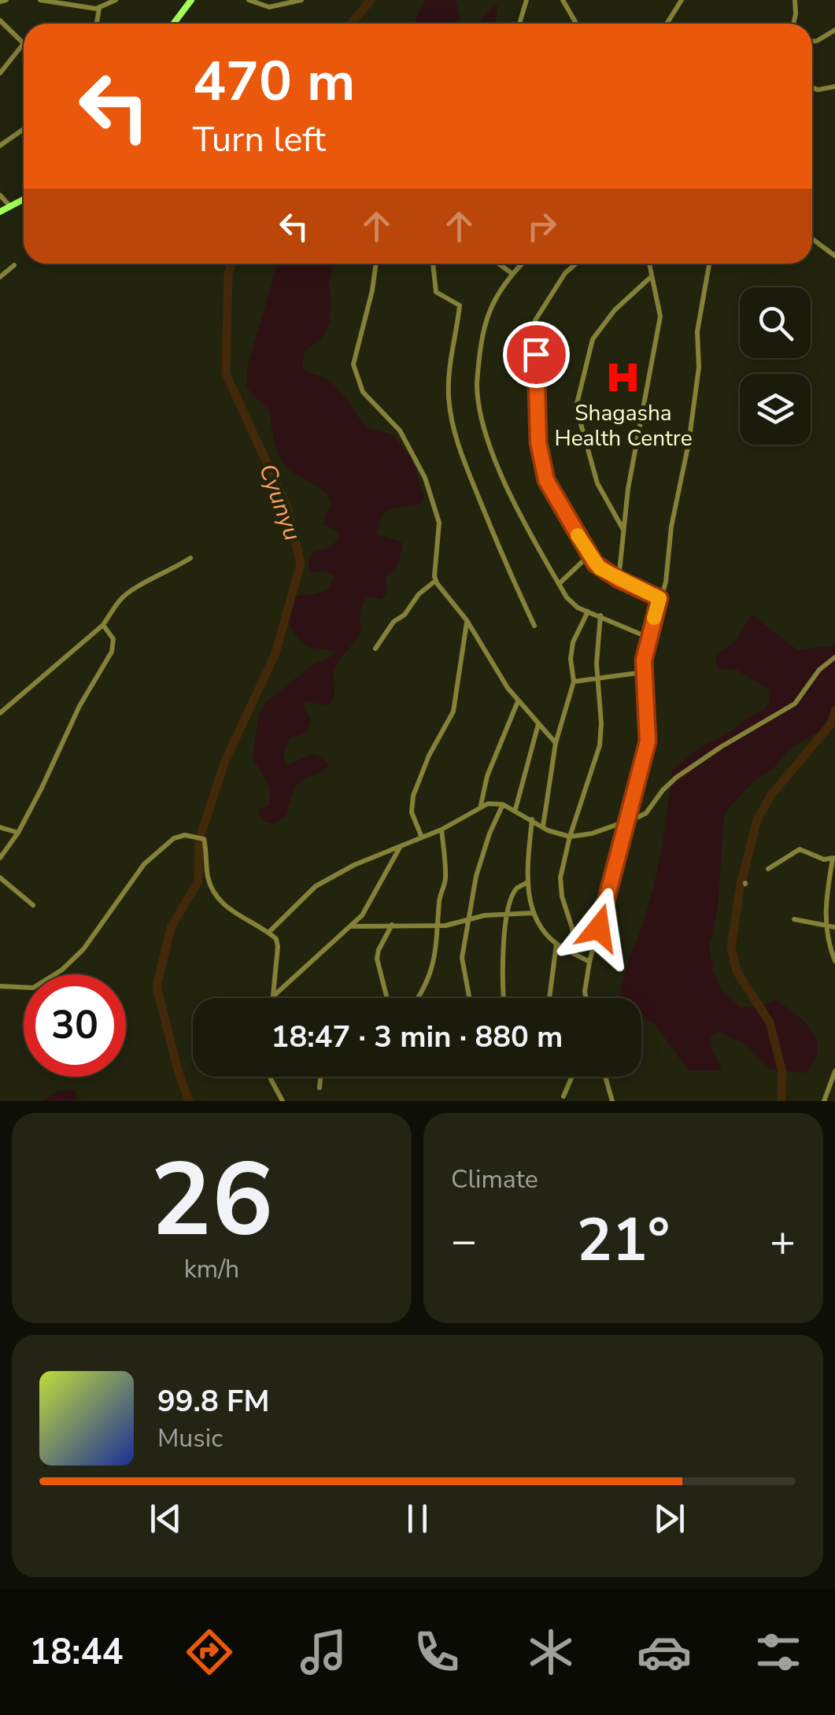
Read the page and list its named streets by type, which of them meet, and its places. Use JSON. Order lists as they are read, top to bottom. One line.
{"water":["Cyunyu"],"places":{"hospital":["Shagasha Health Centre"]},"page":{"turn":["470 m","Turn left"],"limit":"30","trip":"18:47 · 3 min · 880 m","tile":[["26","km/h"],"Climate"],"heat":["−","21°","+"],"song":["99.8 FM","Music"],"tabs":"18:44"}}
